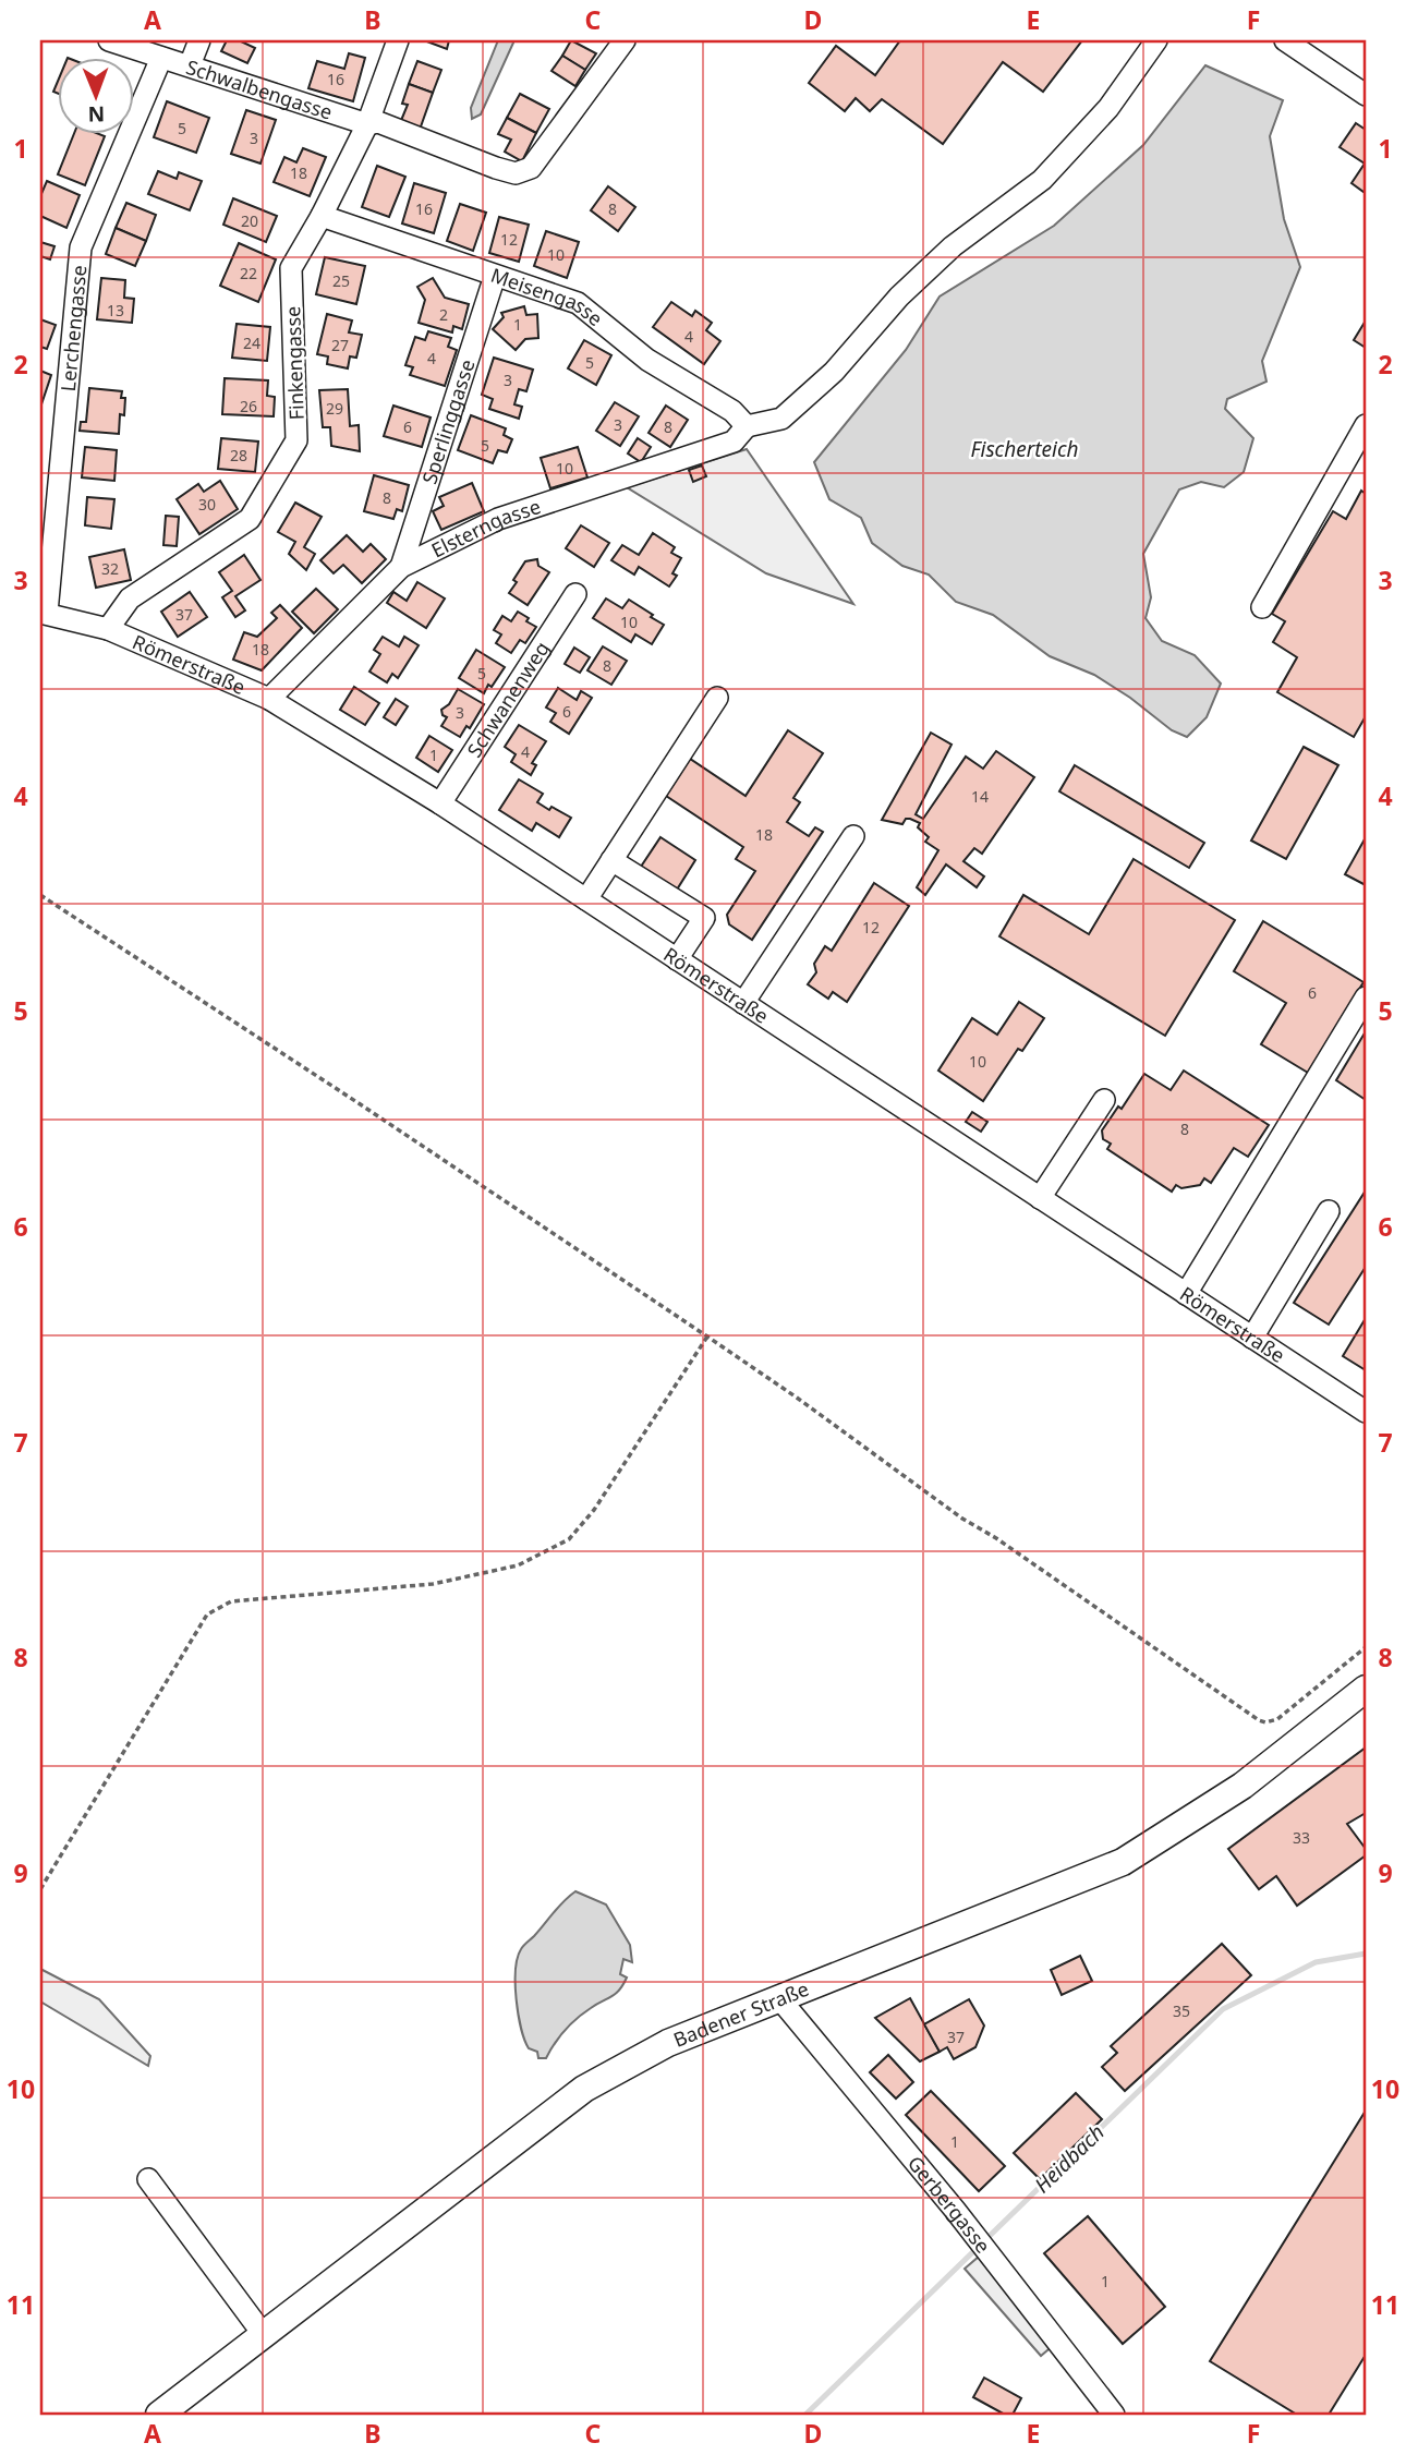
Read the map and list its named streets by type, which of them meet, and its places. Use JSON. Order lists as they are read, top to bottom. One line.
{"streets":{"main road":["Badener Straße"],"street":["Schwalbengasse","Meisengasse","Lerchengasse","Finkengasse","Sperlinggasse","Elsterngasse","Römerstraße","Schwanenweg","Gerbergasse"]},"crossings":[["Schwalbengasse","Lerchengasse"],["Schwalbengasse","Finkengasse"],["Meisengasse","Finkengasse"],["Meisengasse","Sperlinggasse"],["Meisengasse","Elsterngasse"],["Lerchengasse","Römerstraße"],["Finkengasse","Römerstraße"],["Sperlinggasse","Elsterngasse"],["Elsterngasse","Römerstraße"],["Römerstraße","Schwanenweg"],["Badener Straße","Gerbergasse"]],"water":["Fischerteich","Heidbach"],"house_numbers":["16","5","3","18","16","8","20","12","10","22","25","13","2","1","4","24","27","4","5","3","26","29","3","6","8","5","28","10","8","30","32","37","10","18","8","5","6","3","4","1","14","18","12","6","10","8","33","35","37","1","1"],"north":"bottom","grid":{"columns":["A","B","C","D","E","F"],"rows":["1","2","3","4","5","6","7","8","9","10","11"]}}
